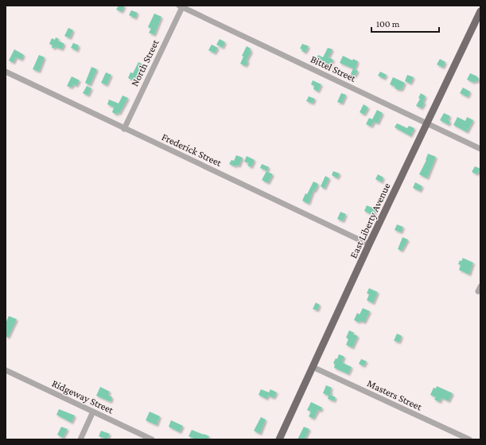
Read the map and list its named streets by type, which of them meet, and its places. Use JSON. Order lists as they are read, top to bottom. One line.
{"streets":{"main road":["East Liberty Avenue"],"street":["North Street","Bittel Street","Frederick Street","Masters Street","Ridgeway Street"]},"crossings":[["North Street","Bittel Street"],["North Street","Frederick Street"],["Bittel Street","East Liberty Avenue"],["Frederick Street","East Liberty Avenue"],["East Liberty Avenue","Masters Street"]],"scale_bar":"100 m"}
